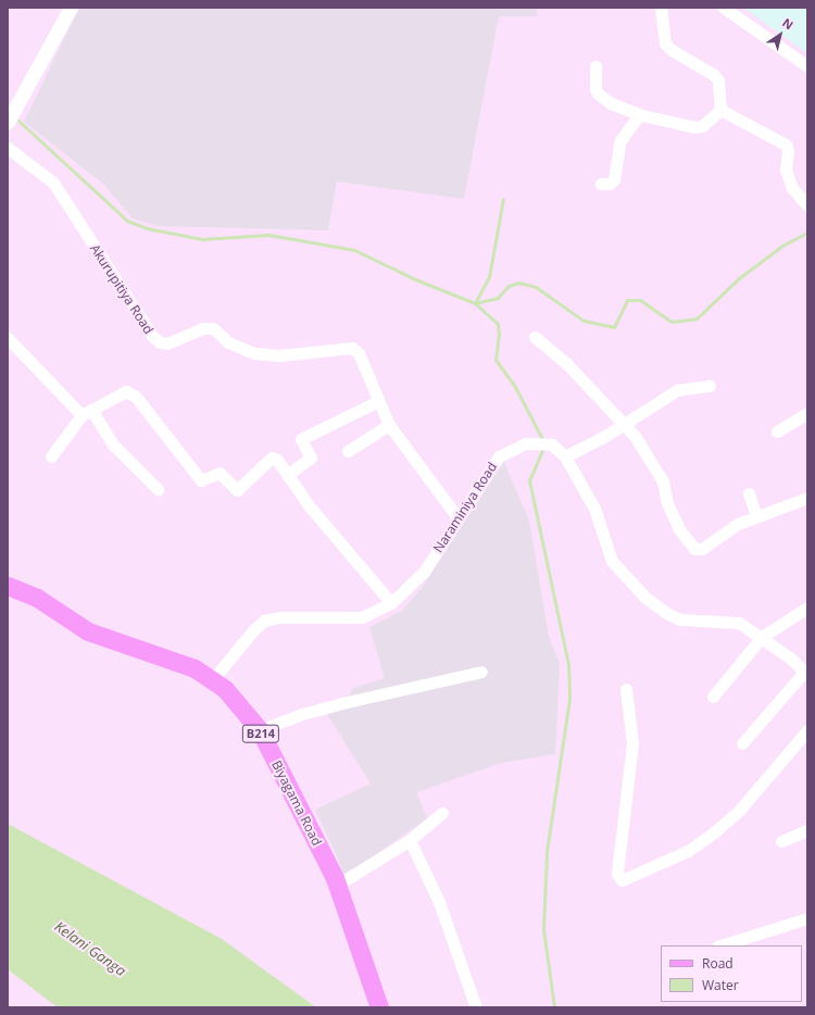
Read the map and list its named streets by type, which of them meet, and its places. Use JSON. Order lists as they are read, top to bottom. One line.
{"streets":{"main road":["B214","Biyagama Road"],"street":["Akurupitiya Road","Naraminiya Road"]},"crossings":[["Akurupitiya Road","Naraminiya Road"],["Naraminiya Road","Biyagama Road"]],"water":["Kelani Ganga"],"legend":["Road","Water"],"north":"top right"}
